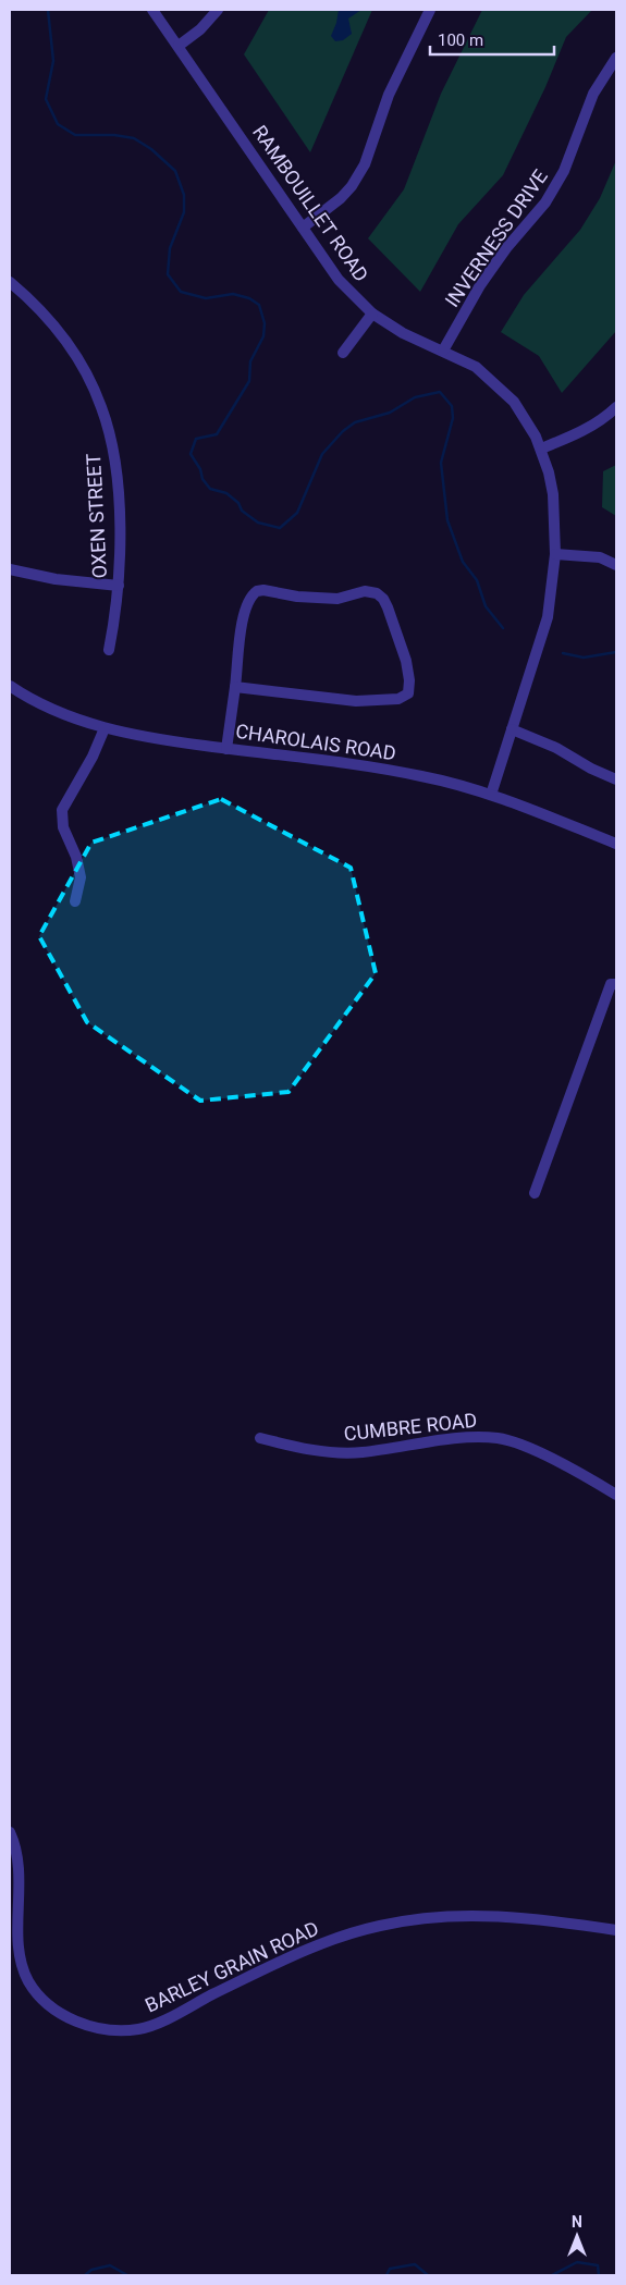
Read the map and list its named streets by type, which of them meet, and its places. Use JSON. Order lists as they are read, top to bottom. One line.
{"streets":{"street":["RAMBOUILLET ROAD","INVERNESS DRIVE","OXEN STREET","CHAROLAIS ROAD","CUMBRE ROAD","BARLEY GRAIN ROAD"]},"crossings":[["RAMBOUILLET ROAD","INVERNESS DRIVE"],["RAMBOUILLET ROAD","CHAROLAIS ROAD"]],"scale_bar":"100 m","north":"top"}
